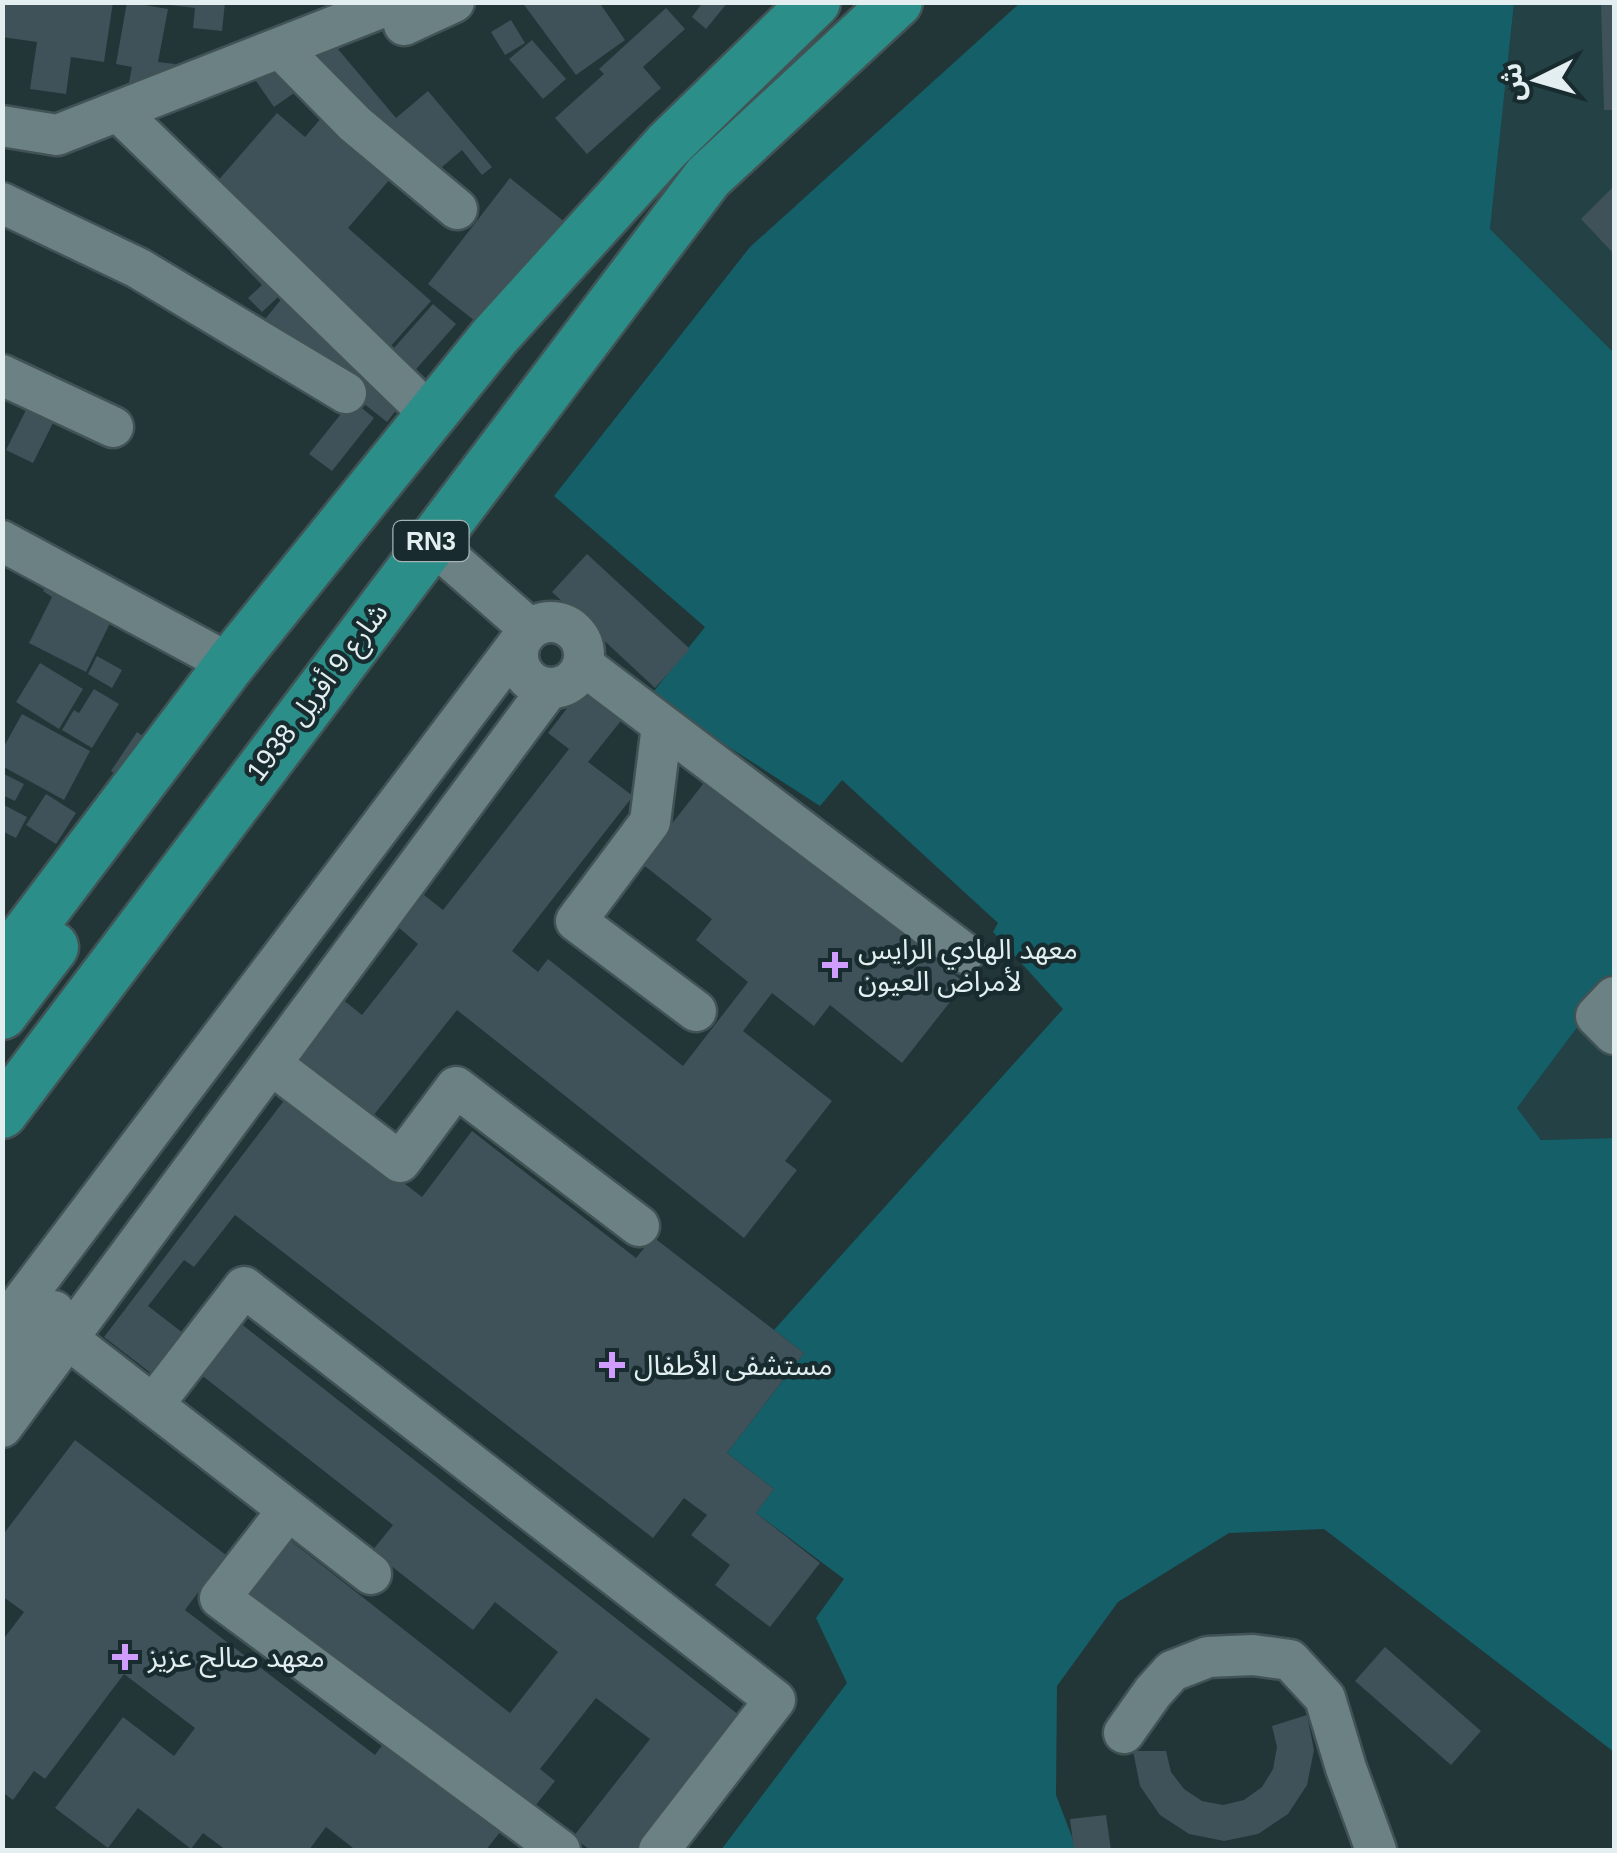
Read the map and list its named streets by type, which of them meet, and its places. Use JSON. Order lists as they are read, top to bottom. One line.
{"streets":{"main road":["RN3","شارع 9 أفريل 1938"]},"places":{"health":["معهد الهادي الرايس لأمراض العيون","مستشفى الأطفال","معهد صالح عزيز"]},"north":"left"}
